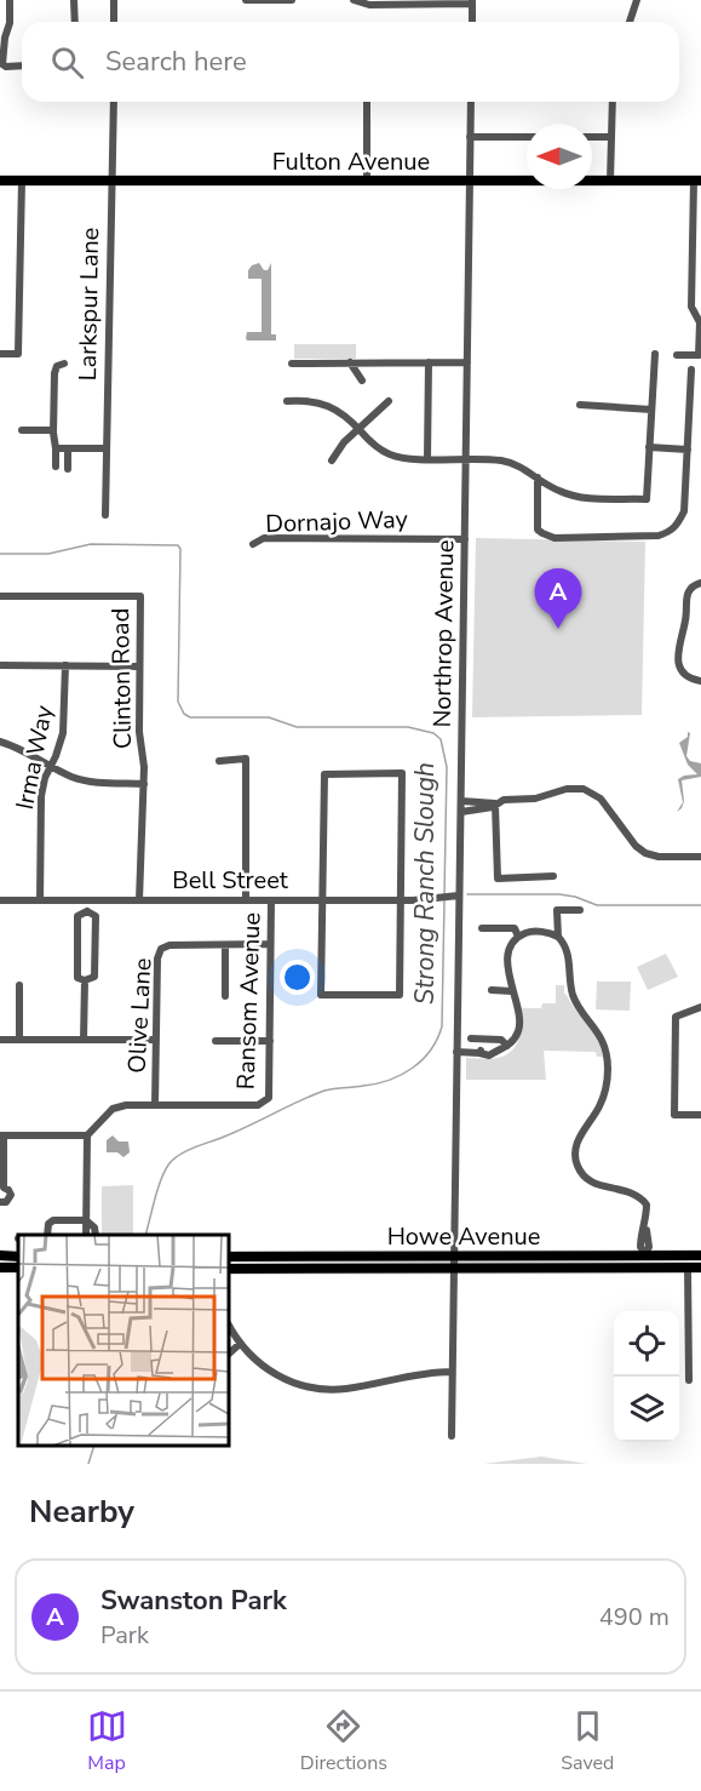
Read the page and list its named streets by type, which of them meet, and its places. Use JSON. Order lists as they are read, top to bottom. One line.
{"streets":{"main road":["Fulton Avenue","Howe Avenue"],"street":["Larkspur Lane","Dornajo Way","Northrop Avenue","Clinton Road","Irma Way","Bell Street","Ransom Avenue","Olive Lane"]},"crossings":[["Fulton Avenue","Larkspur Lane"],["Fulton Avenue","Northrop Avenue"],["Dornajo Way","Northrop Avenue"],["Northrop Avenue","Bell Street"],["Northrop Avenue","Howe Avenue"],["Clinton Road","Bell Street"],["Irma Way","Bell Street"],["Bell Street","Ransom Avenue"],["Ransom Avenue","Olive Lane"]],"water":["Strong Ranch Slough"],"north":"left","page":{"search":"Search here","pins":"A","heading":"Nearby","list":[{"mark":"A","name":"Swanston Park","note":"Park","value":"490 m"}],"nav":["Map","Directions","Saved"]}}
